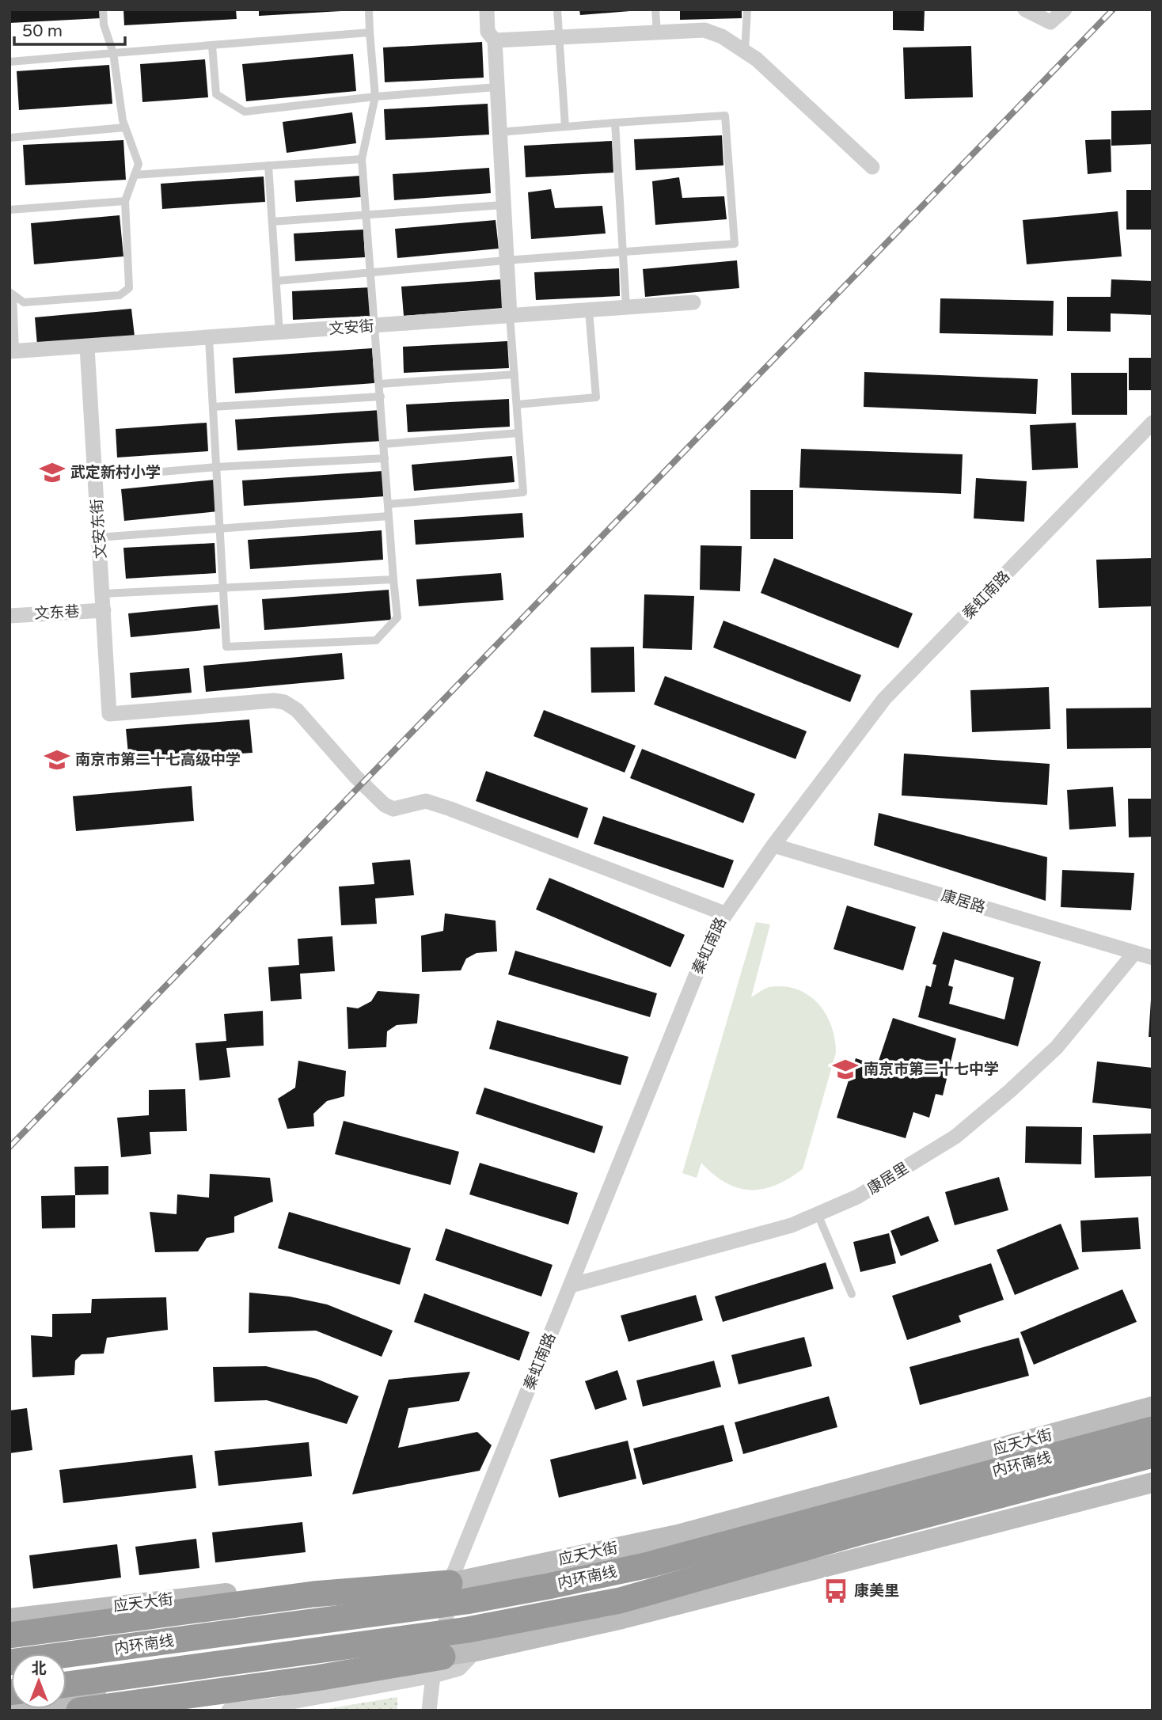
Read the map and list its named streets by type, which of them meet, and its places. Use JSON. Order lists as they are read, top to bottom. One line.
{"streets":{"highway":["内环南线"],"main road":["应天大街"],"street":["文安街","文安东街","秦虹南路","文东巷","康居路","康居里"]},"crossings":[["文安街","文安东街"],["文安东街","秦虹南路"],["文安东街","文东巷"],["秦虹南路","康居路"],["秦虹南路","康居里"],["秦虹南路","应天大街"],["康居路","康居里"]],"places":{"school or university":["武定新村小学","南京市第二十七高级中学","南京市第二十七中学"],"bus stop":["康美里"]},"scale_bar":"50 m","north":"top"}
